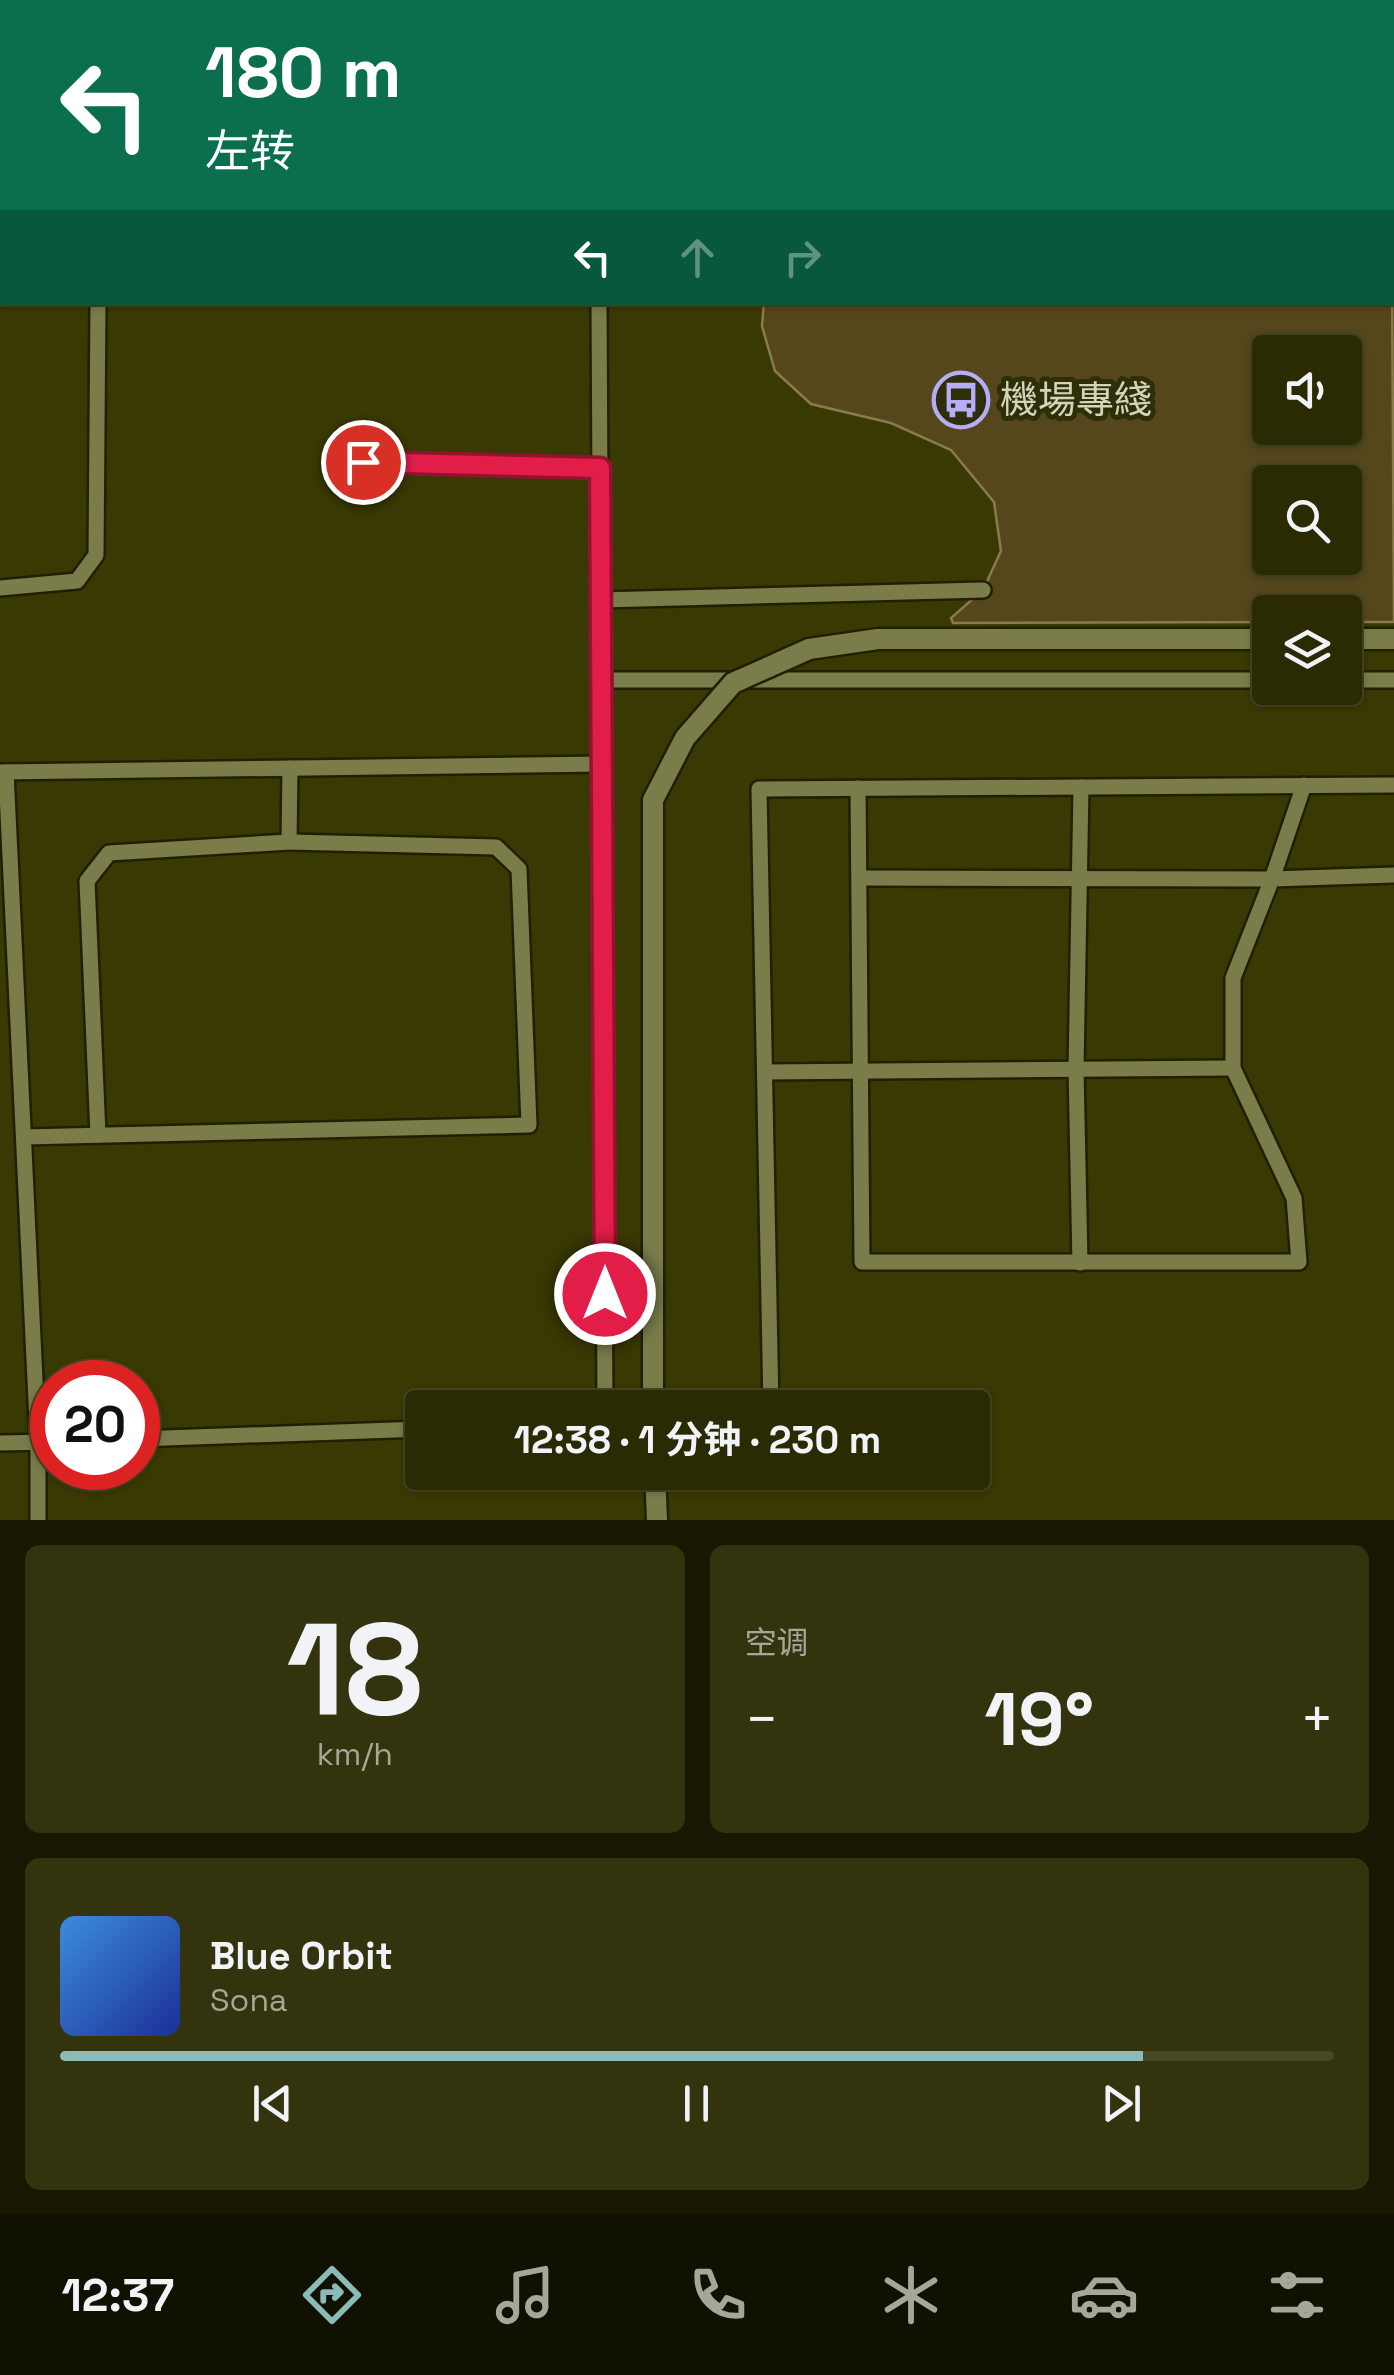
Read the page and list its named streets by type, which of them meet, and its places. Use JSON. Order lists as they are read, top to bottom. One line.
{"places":{"bus stop":["機場專綫"]},"page":{"turn":["180 m","左转"],"limit":"20","trip":"12:38 · 1 分钟 · 230 m","tile":[["18","km/h"],"空调"],"heat":["−","19°","+"],"song":["Blue Orbit","Sona"],"tabs":"12:37"}}
